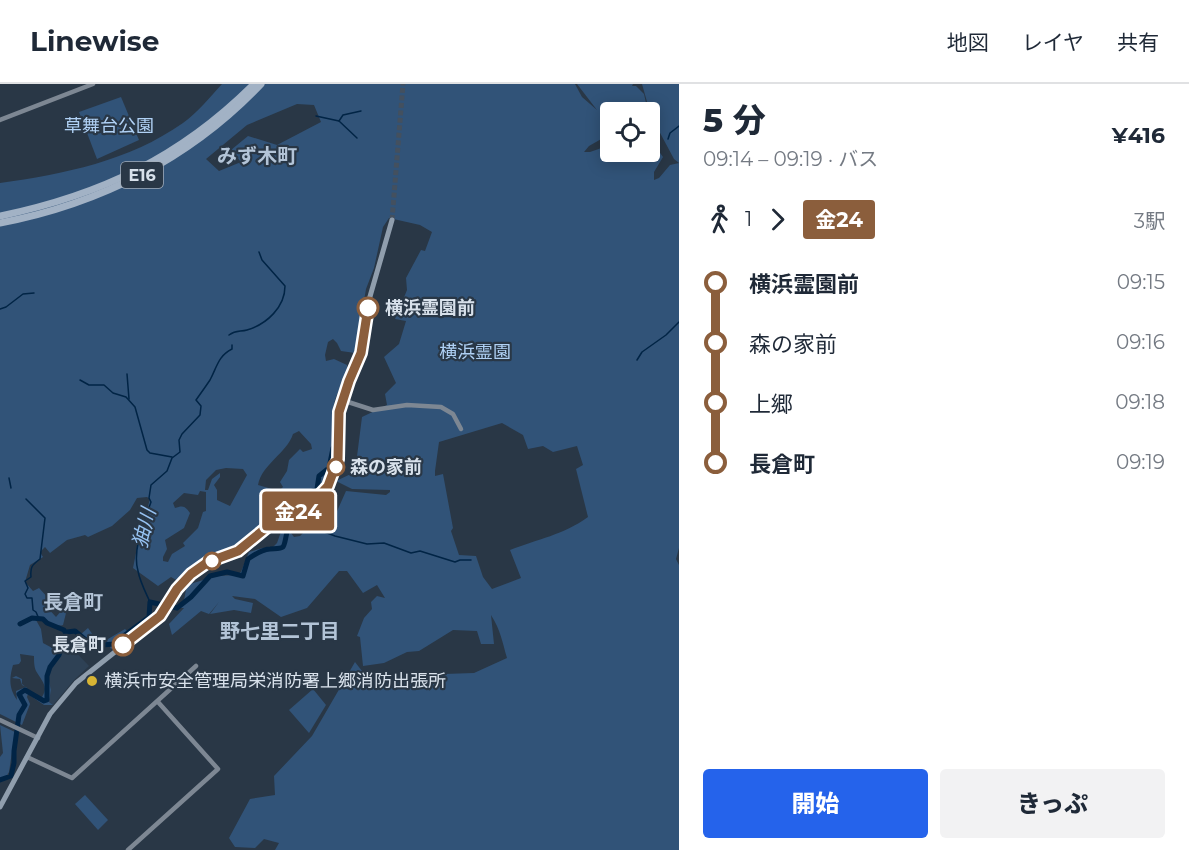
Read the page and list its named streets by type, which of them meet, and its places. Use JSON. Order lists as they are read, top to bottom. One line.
{"streets":{"highway":["E16"]},"districts":["みず木町","長倉町","野七里二丁目"],"water":["㹨川"],"parks":["草舞台公園","横浜霊園"],"places":["横浜霊園前","森の家前","長倉町","横浜市安全管理局栄消防署上郷消防出張所"],"lines":["bus line 金24"],"page":{"header":"Linewise","nav":["地図","レイヤ","共有"],"on_map":"金24","heading":["5 分","09:14 – 09:19 · バス","¥416"],"legs":["1","金24","3駅"],"list":[{"name":"横浜霊園前","value":"09:15"},{"name":"森の家前","value":"09:16"},{"name":"上郷","value":"09:18"},{"name":"長倉町","value":"09:19"}],"buttons":["開始","きっぷ"]}}
